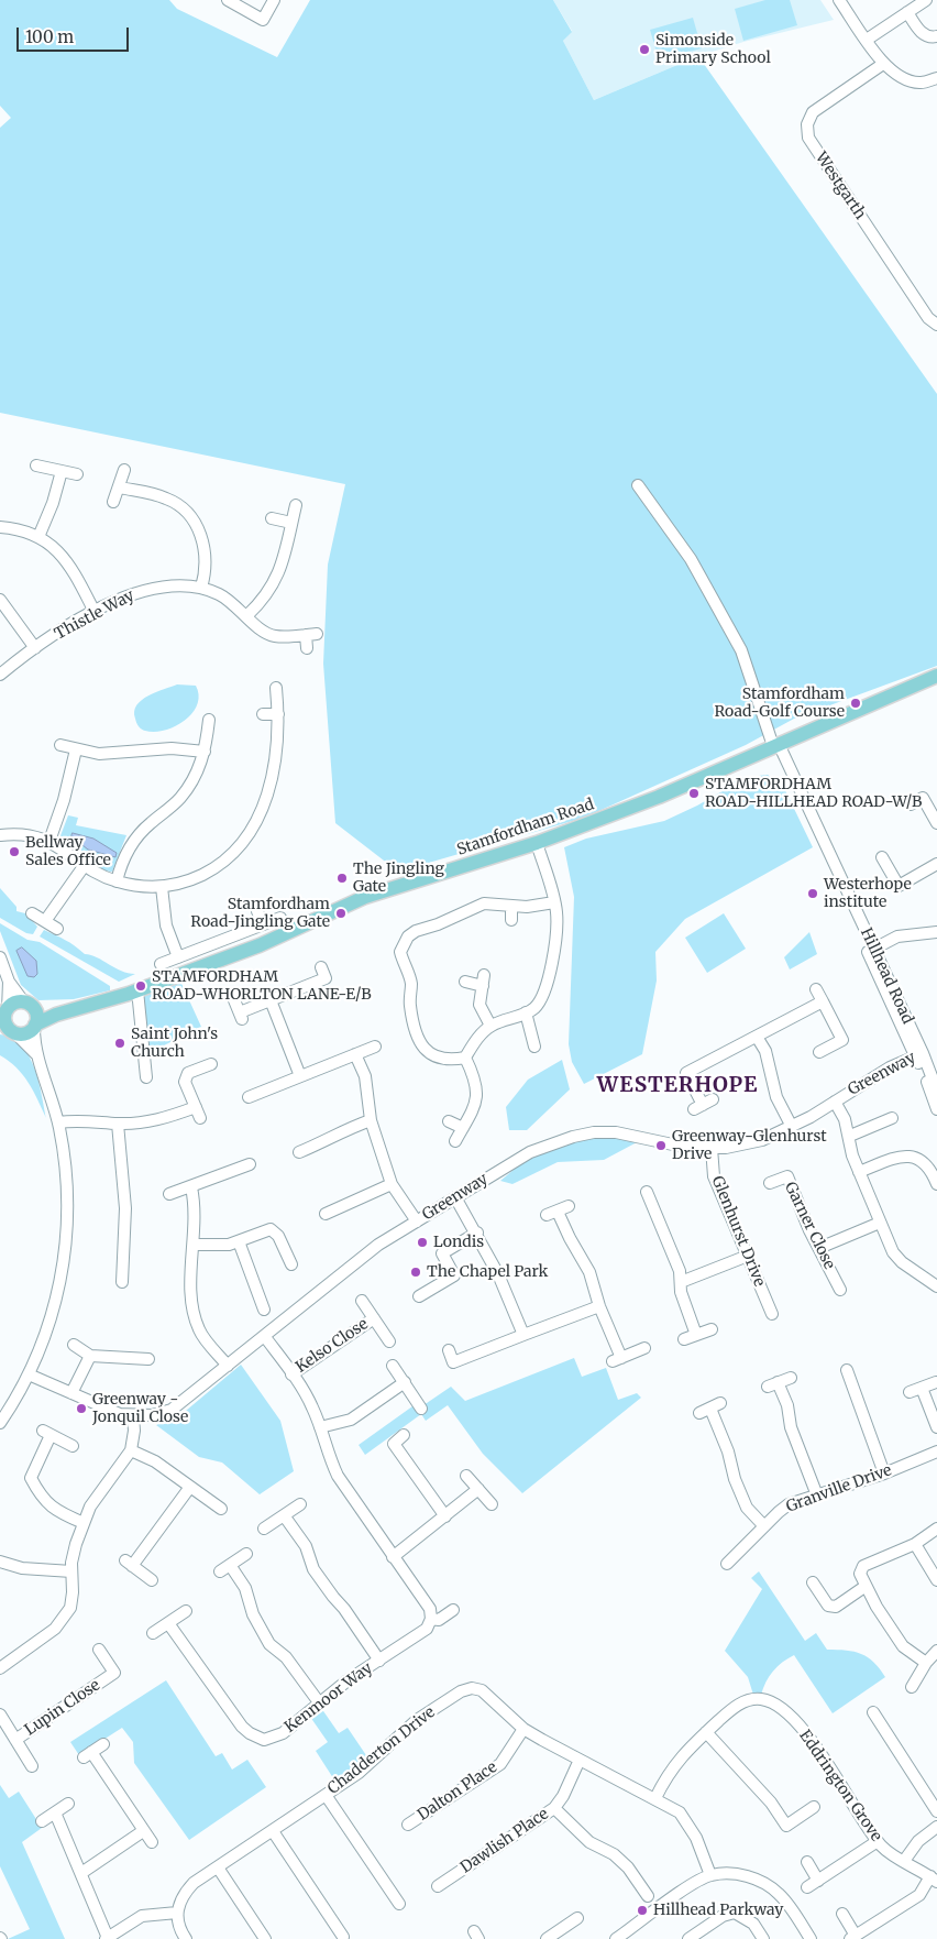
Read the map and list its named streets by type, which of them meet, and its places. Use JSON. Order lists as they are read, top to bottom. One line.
{"streets":{"main road":["Stamfordham Road"],"street":["Westgarth","Thistle Way","Hillhead Road","Greenway","Garner Close","Glenhurst Drive","Kelso Close","Granville Drive","Kenmoor Way","Lupin Close","Chadderton Drive","Eddrington Grove","Dalton Place","Dawlish Place"]},"crossings":[["Stamfordham Road","Hillhead Road"],["Hillhead Road","Greenway"],["Greenway","Glenhurst Drive"],["Chadderton Drive","Eddrington Grove"],["Chadderton Drive","Dalton Place"],["Chadderton Drive","Dawlish Place"]],"districts":["WESTERHOPE"],"places":["Simonside Primary School","Stamfordham Road-Golf Course","STAMFORDHAM ROAD-HILLHEAD ROAD-W/B","Bellway Sales Office","The Jingling Gate","Westerhope institute","Stamfordham Road-Jingling Gate","STAMFORDHAM ROAD-WHORLTON LANE-E/B","Saint John's Church","Greenway-Glenhurst Drive","Londis","The Chapel Park","Greenway - Jonquil Close","Hillhead Parkway"],"scale_bar":"100 m"}
